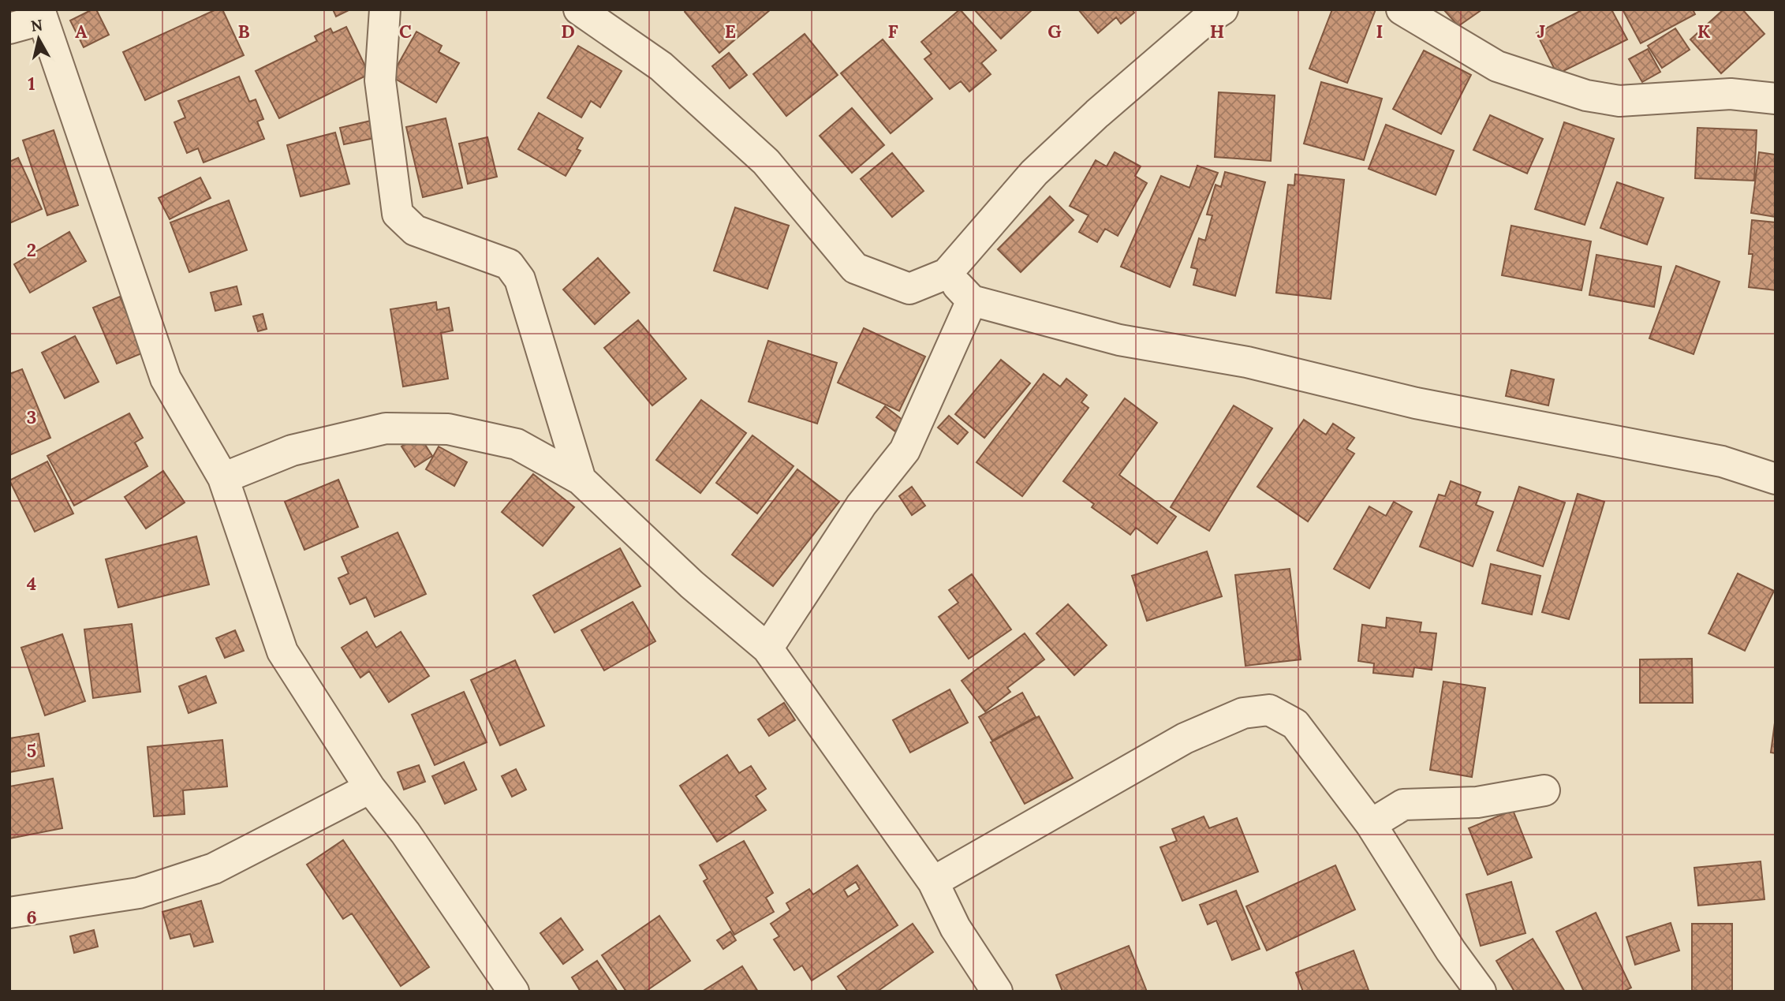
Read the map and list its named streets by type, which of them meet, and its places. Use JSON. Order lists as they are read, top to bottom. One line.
{"north":"top","grid":{"columns":["A","B","C","D","E","F","G","H","I","J","K"],"rows":["1","2","3","4","5","6"]}}
